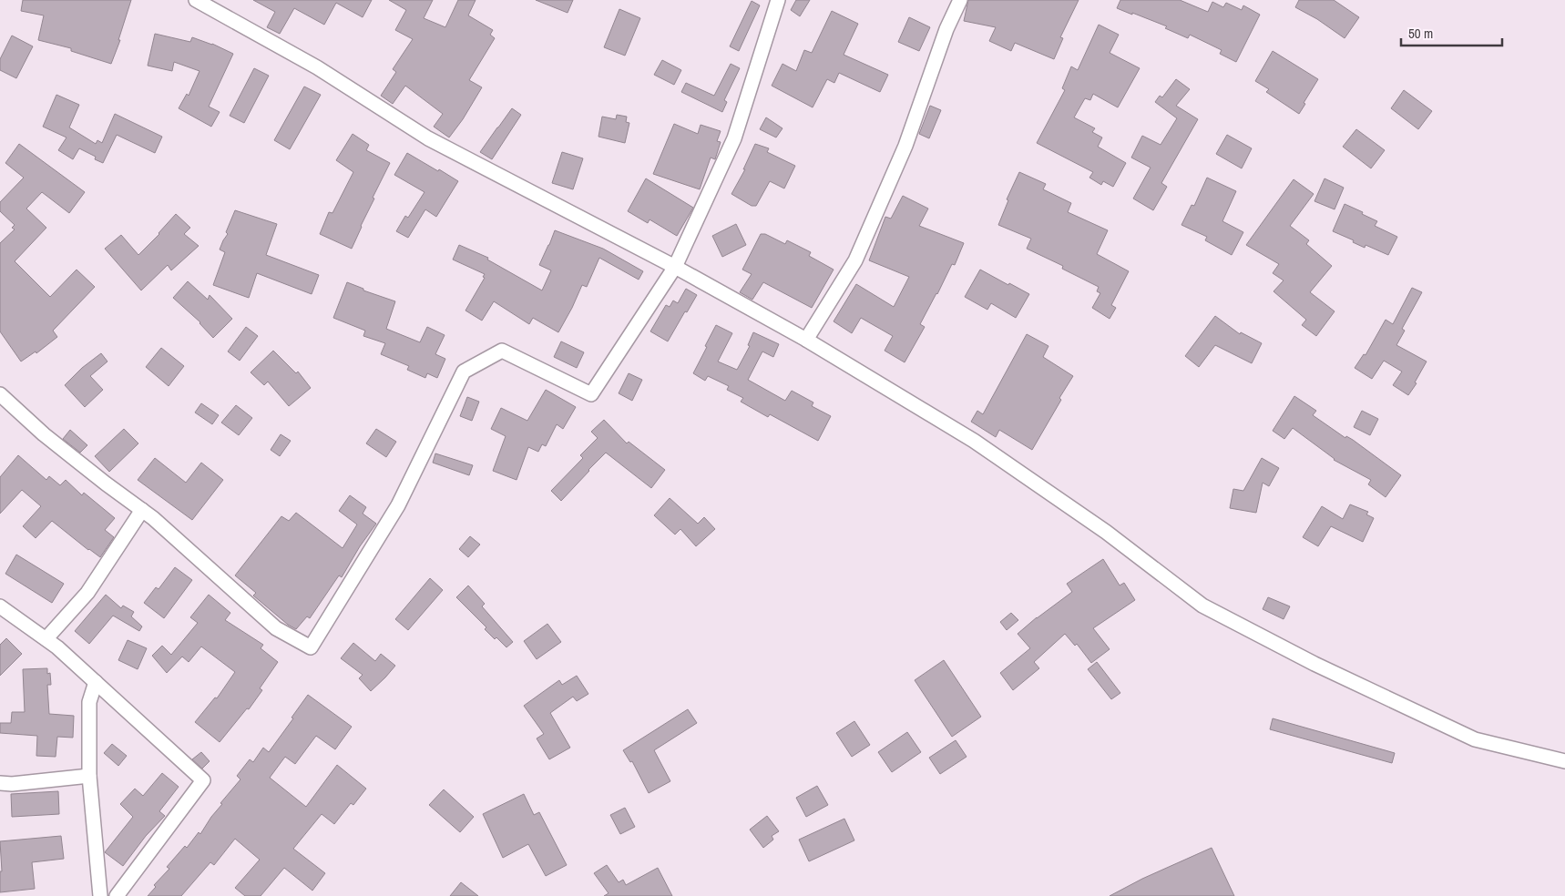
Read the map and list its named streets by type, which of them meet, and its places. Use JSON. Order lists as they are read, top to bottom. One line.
{"scale_bar":"50 m"}
